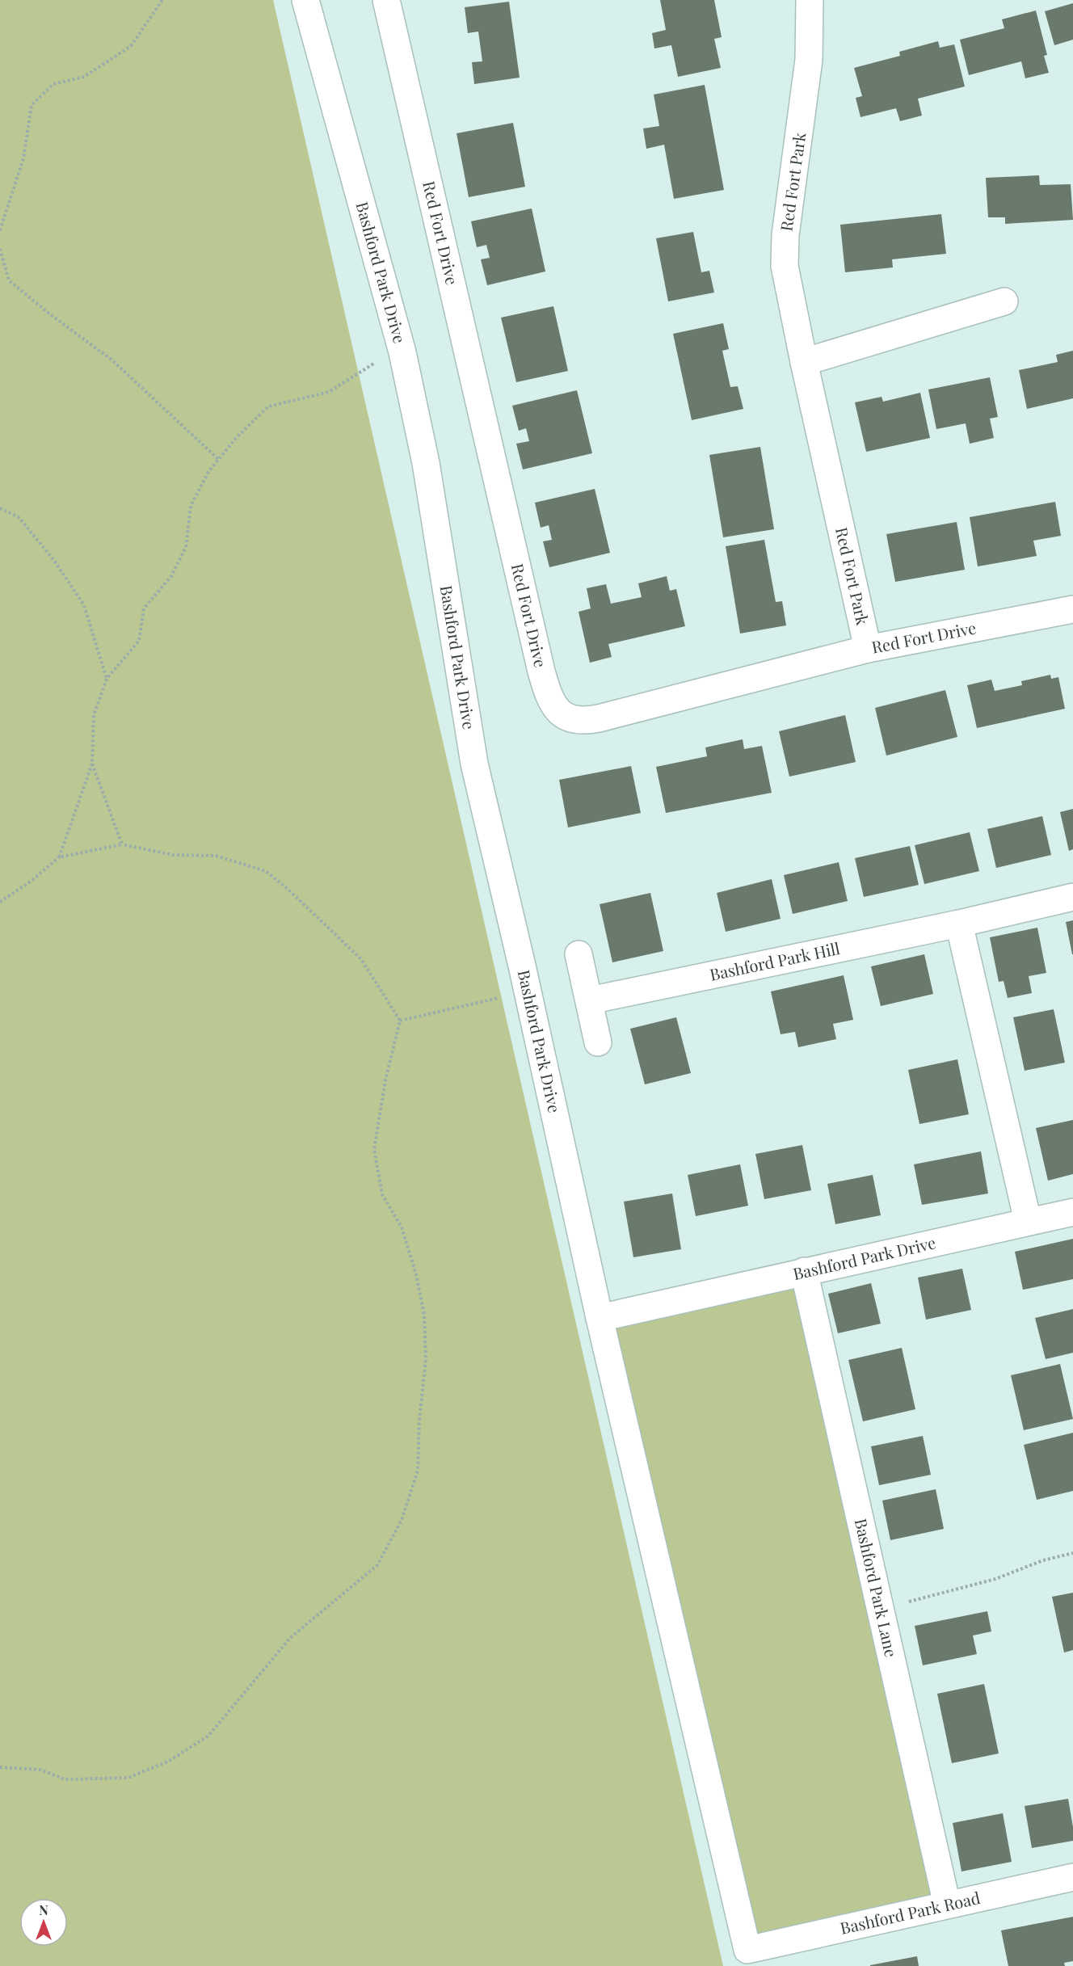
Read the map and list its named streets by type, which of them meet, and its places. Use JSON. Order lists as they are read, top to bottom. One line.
{"streets":{"street":["Red Fort Park","Red Fort Drive","Bashford Park Drive","Bashford Park Hill","Bashford Park Lane","Bashford Park Road"]},"crossings":[["Red Fort Park","Red Fort Drive"],["Bashford Park Drive","Bashford Park Lane"],["Bashford Park Drive","Bashford Park Road"],["Bashford Park Lane","Bashford Park Road"]],"north":"top"}
